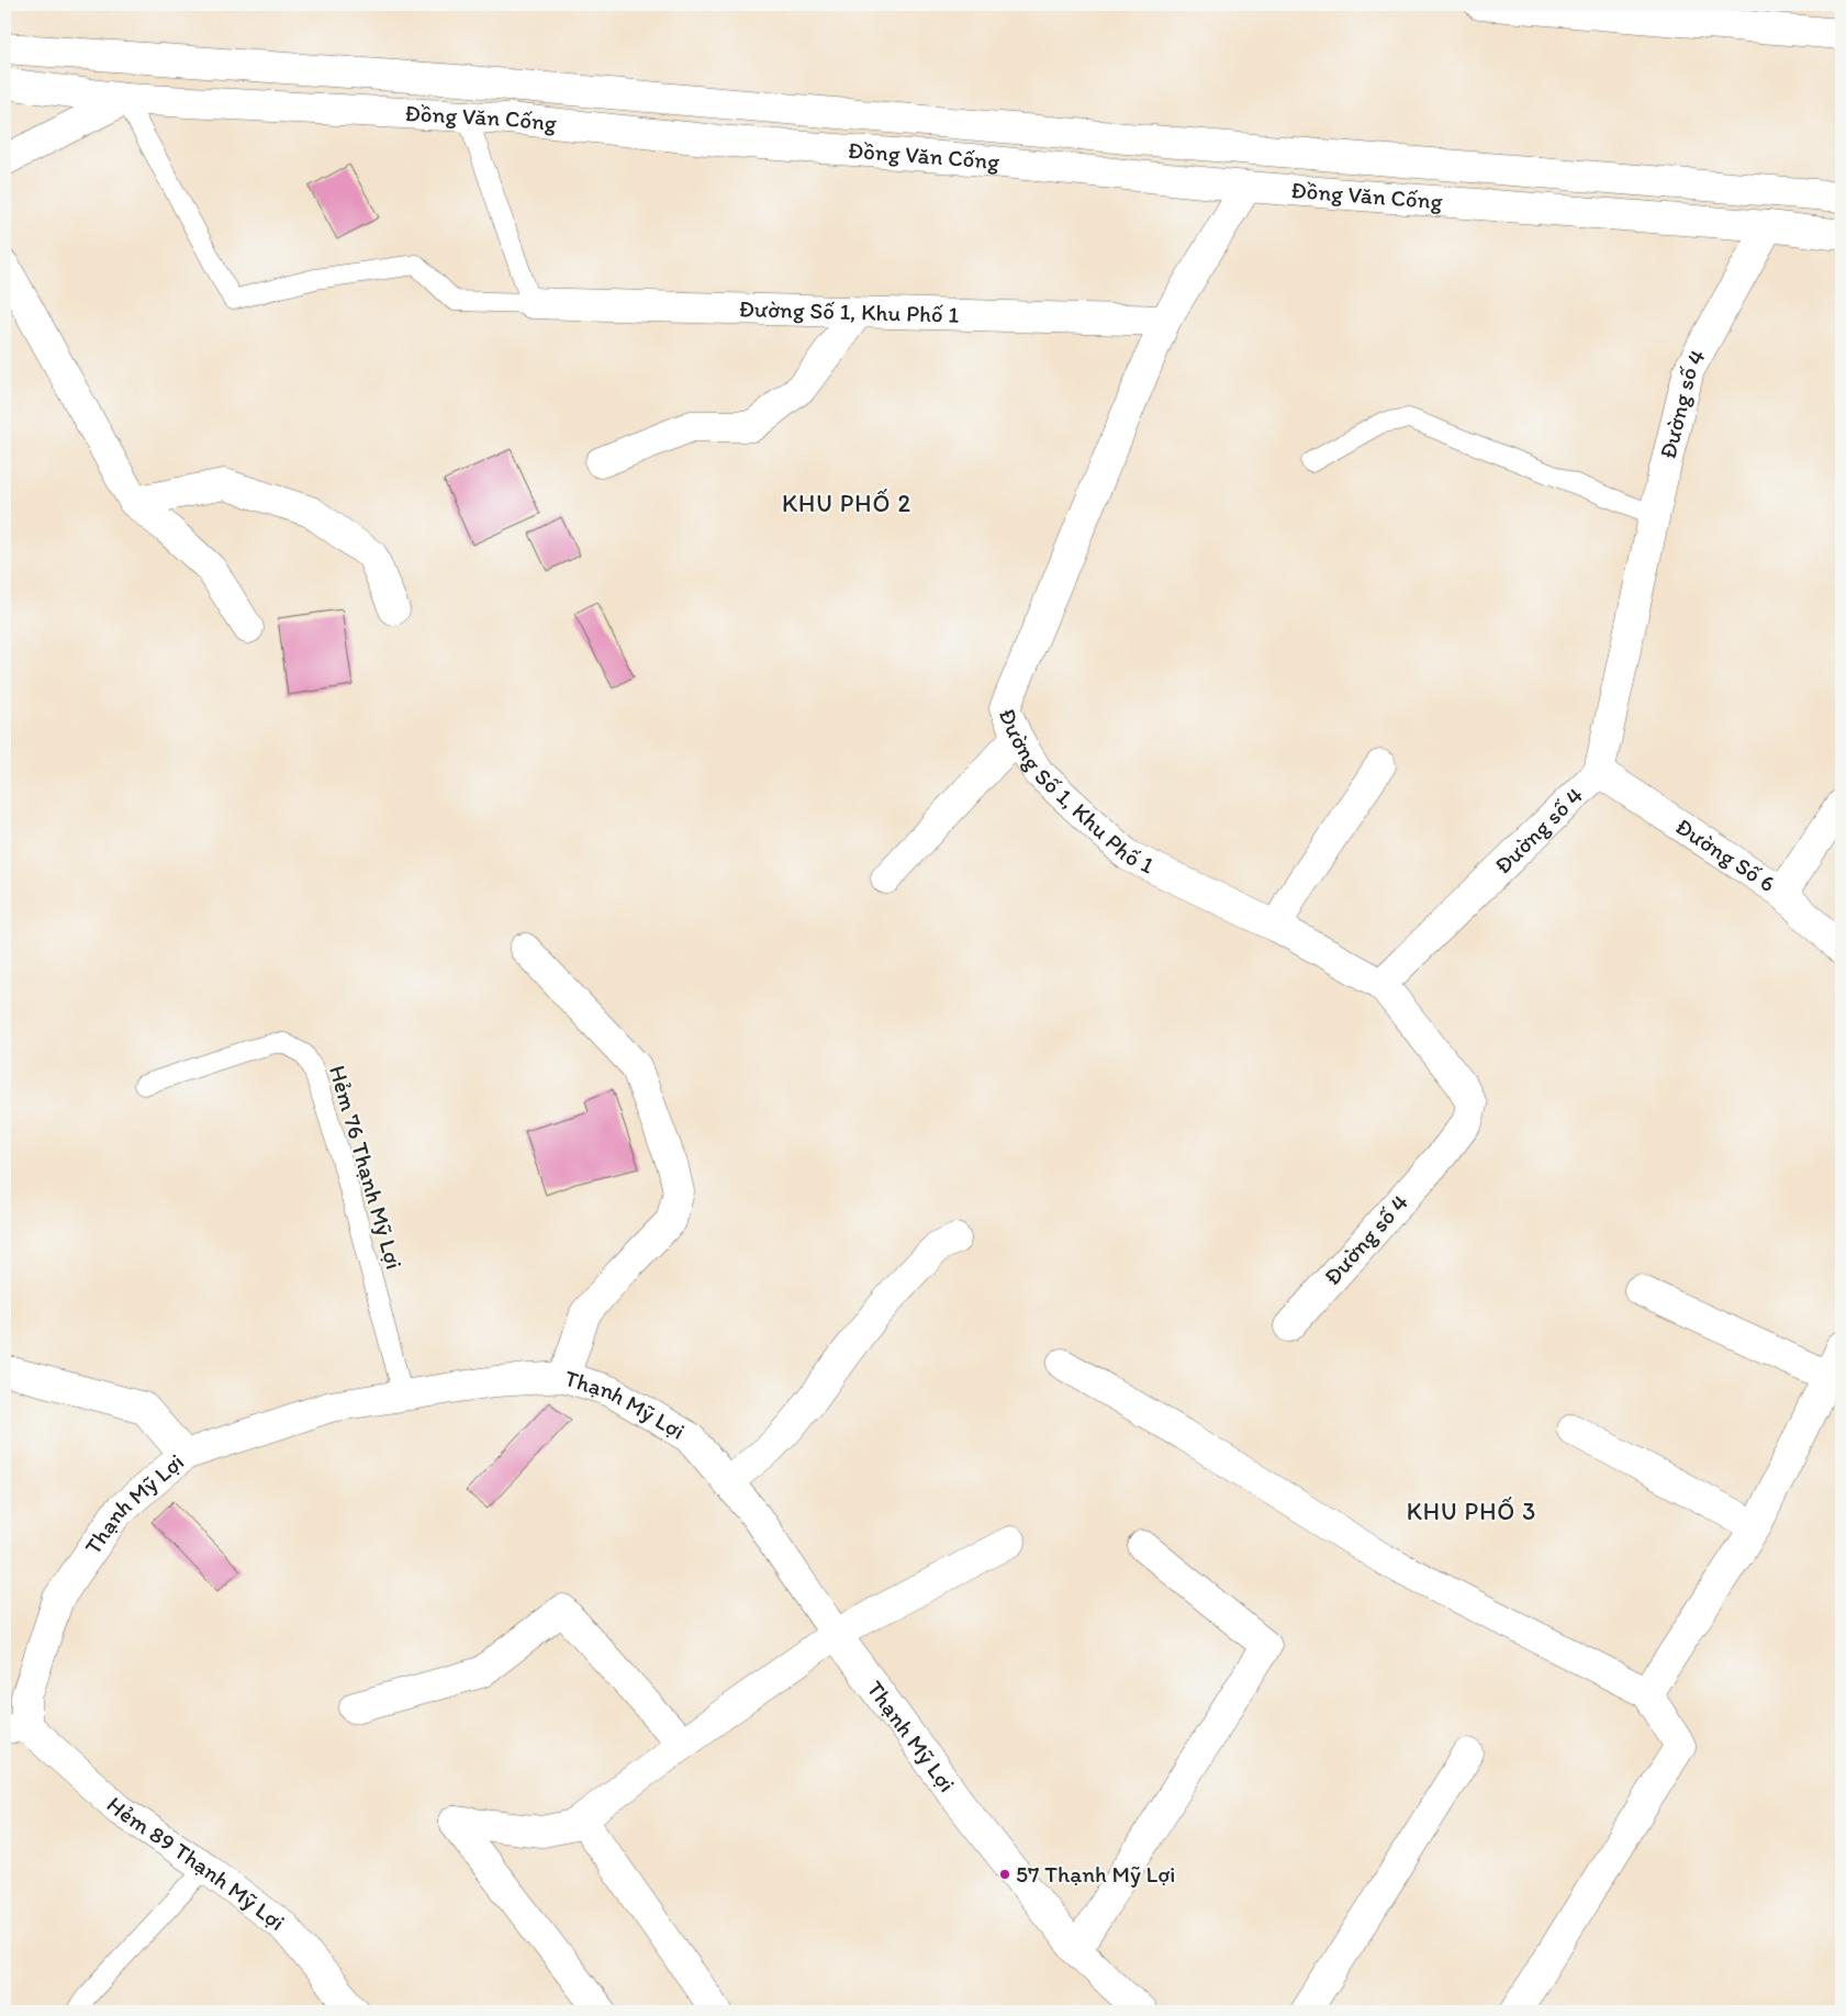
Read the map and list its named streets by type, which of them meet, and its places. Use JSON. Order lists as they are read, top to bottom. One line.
{"streets":{"street":["Đồng Văn Cống","Đường Số 1, Khu Phố 1","Đường số 4","Đường Số 6","Thạnh Mỹ Lợi","Hẻm 89 Thạnh Mỹ Lợi"],"lane":["Hẻm 76 Thạnh Mỹ Lợi"]},"crossings":[["Đồng Văn Cống","Đường Số 1, Khu Phố 1"],["Đồng Văn Cống","Đường số 4"],["Đường Số 1, Khu Phố 1","Đường số 4"],["Đường số 4","Đường Số 6"],["Hẻm 76 Thạnh Mỹ Lợi","Thạnh Mỹ Lợi"],["Thạnh Mỹ Lợi","Hẻm 89 Thạnh Mỹ Lợi"]],"districts":["KHU PHỐ 2","KHU PHỐ 3"],"places":["57 Thạnh Mỹ Lợi"]}
